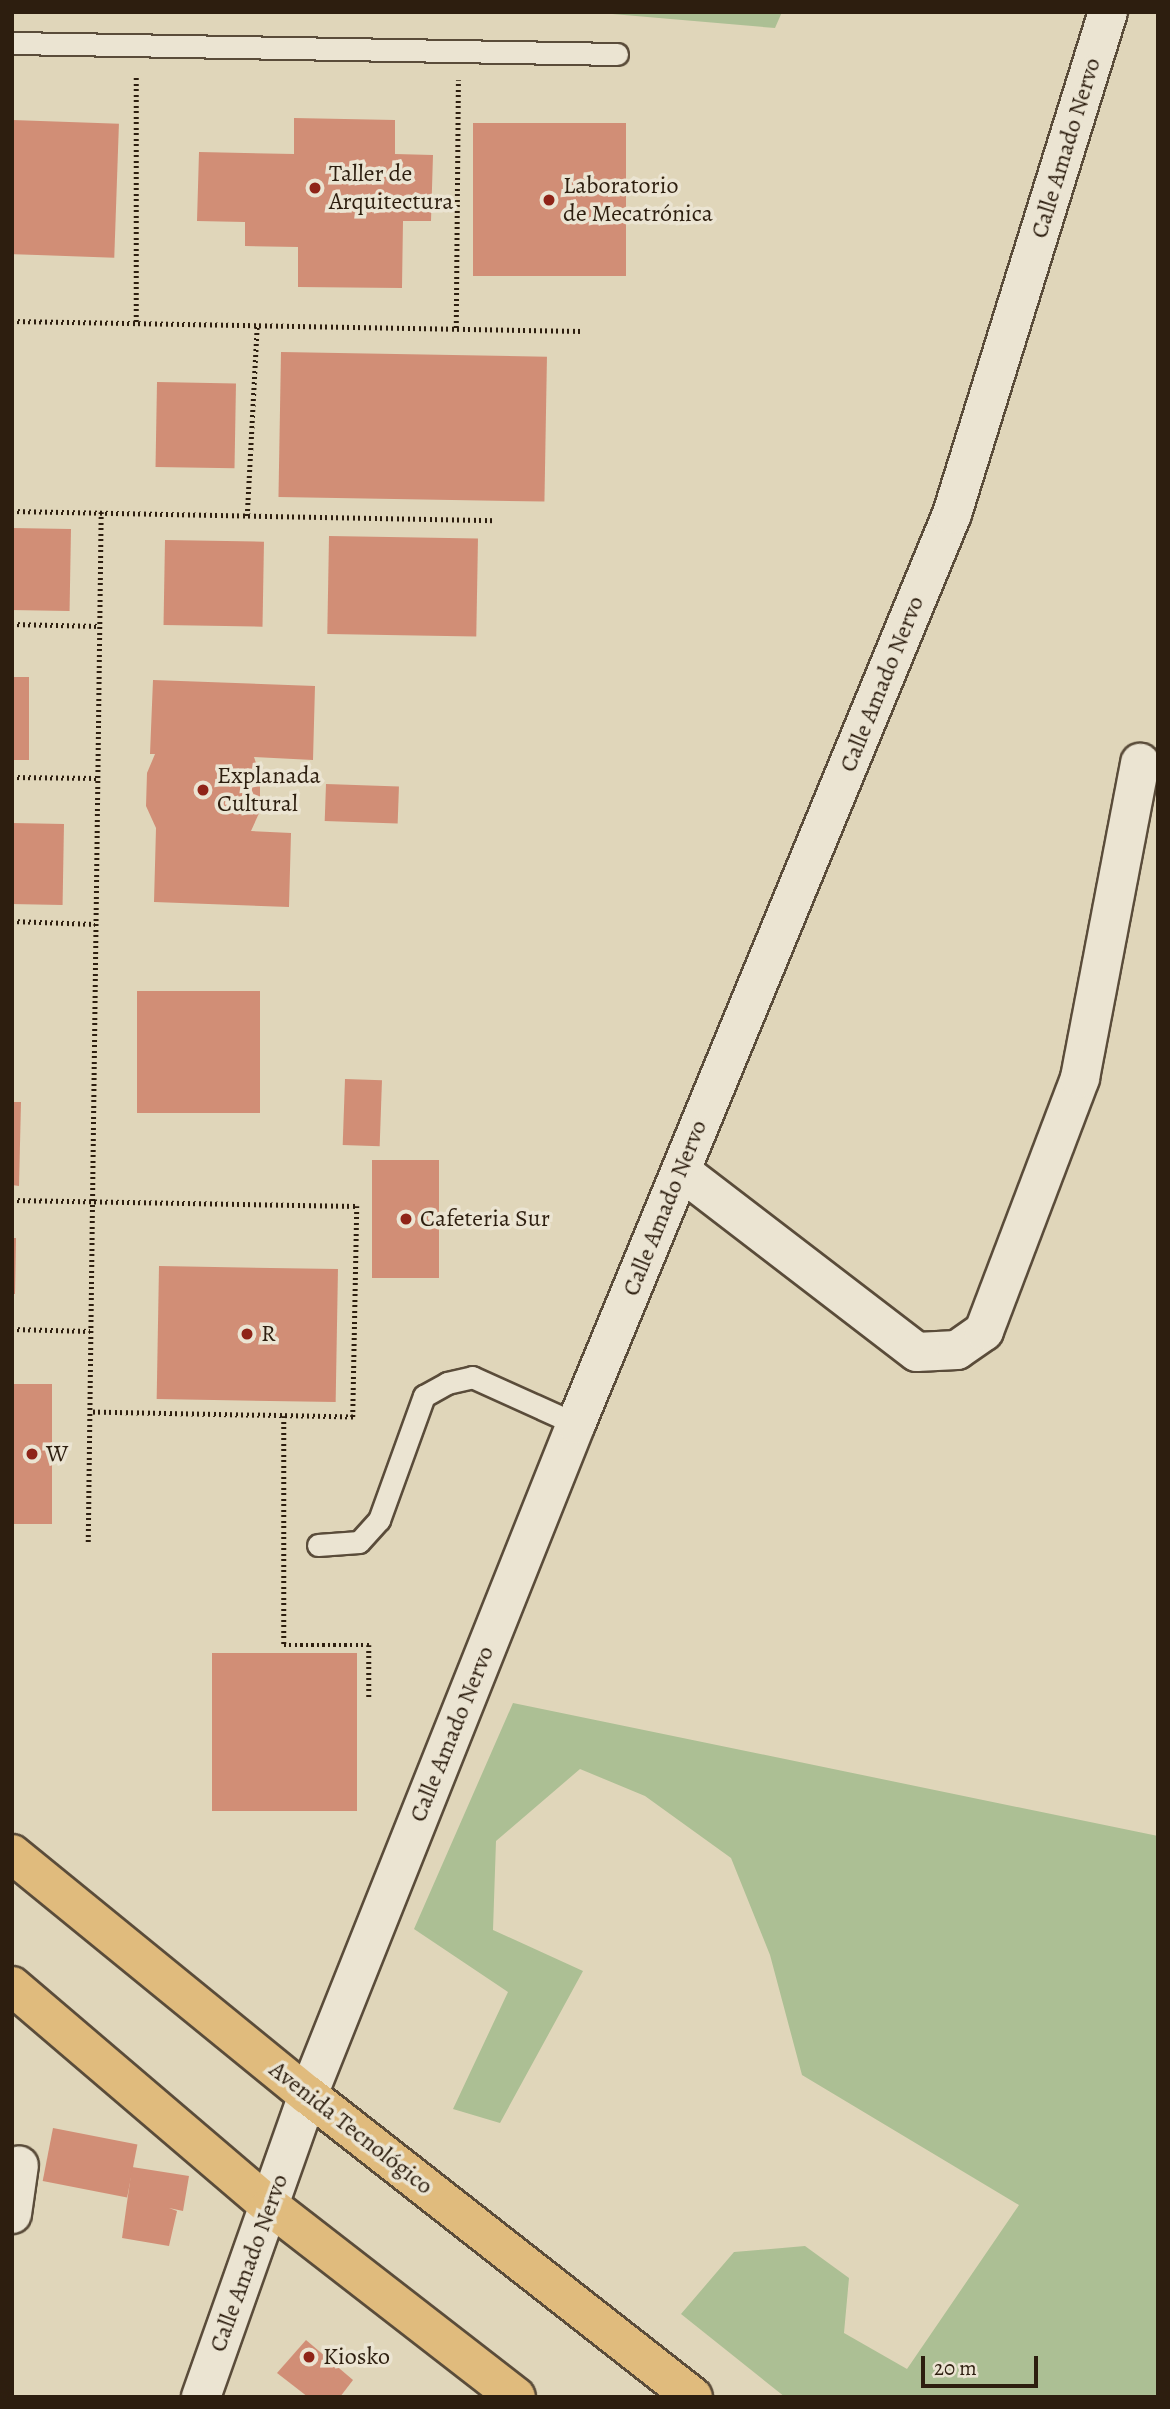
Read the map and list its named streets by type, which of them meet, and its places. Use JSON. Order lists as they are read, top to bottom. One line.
{"streets":{"main road":["Avenida Tecnológico"],"street":["Calle Amado Nervo"]},"crossings":[["Calle Amado Nervo","Avenida Tecnológico"]],"places":["Taller de Arquitectura","Laboratorio de Mecatrónica","Explanada Cultural","Cafeteria Sur","R","W","Kiosko"],"scale_bar":"20 m"}
